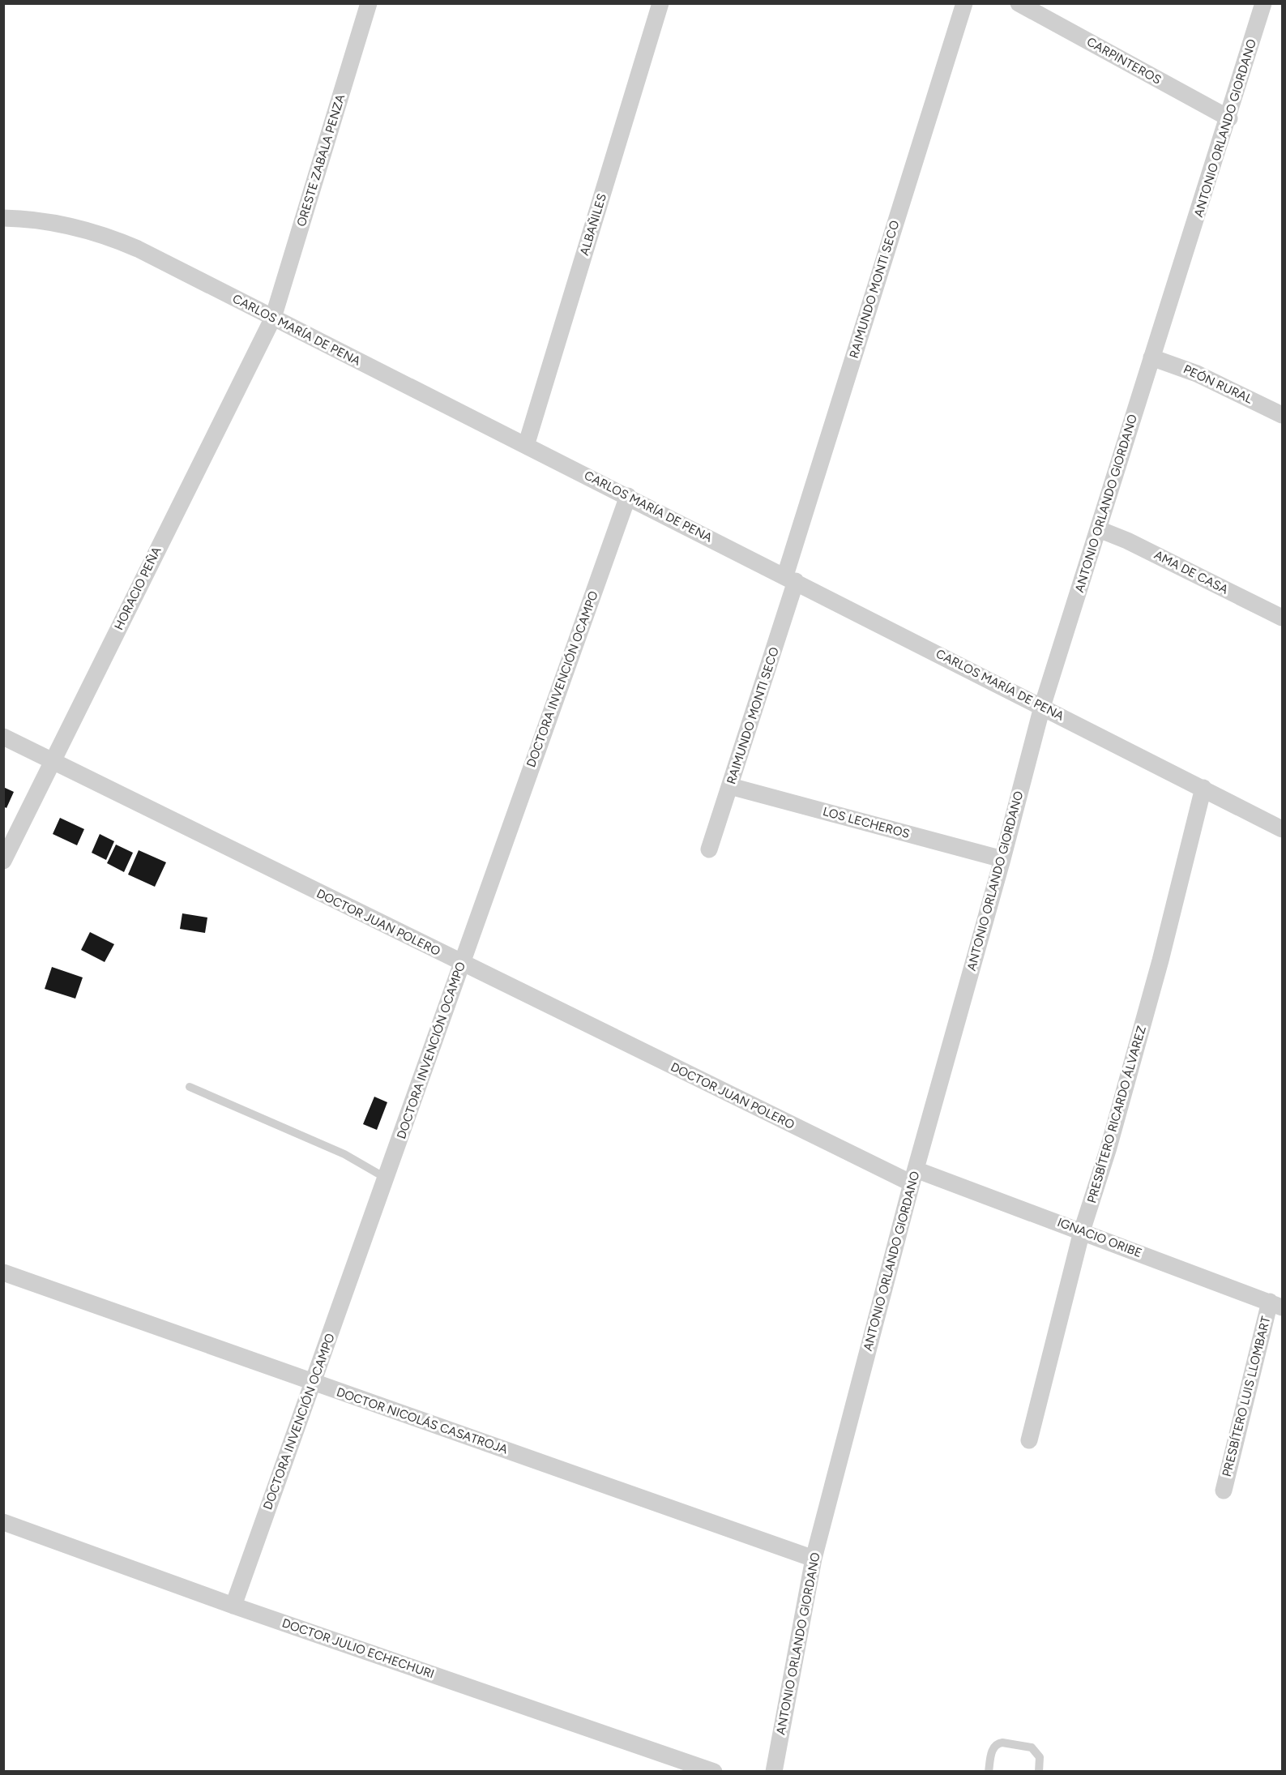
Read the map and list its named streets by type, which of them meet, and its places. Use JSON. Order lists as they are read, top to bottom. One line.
{"streets":{"street":["CARPINTEROS","ANTONIO ORLANDO GIORDANO","ORESTE ZABALA PENZA","ALBAÑILES","RAIMUNDO MONTI SECO","CARLOS MARÍA DE PENA","PEÓN RURAL","AMA DE CASA","HORACIO PEÑA","DOCTORA INVENCIÓN OCAMPO","LOS LECHEROS","DOCTOR JUAN POLERO","PRESBÍTERO RICARDO ÁLVAREZ","IGNACIO ORIBE","PRESBÍTERO LUIS LLOMBART","DOCTOR NICOLÁS CASATROJA","DOCTOR JULIO ECHECHURI"]},"crossings":[["CARPINTEROS","ANTONIO ORLANDO GIORDANO"],["ANTONIO ORLANDO GIORDANO","CARLOS MARÍA DE PENA"],["ANTONIO ORLANDO GIORDANO","PEÓN RURAL"],["ANTONIO ORLANDO GIORDANO","AMA DE CASA"],["ANTONIO ORLANDO GIORDANO","LOS LECHEROS"],["ANTONIO ORLANDO GIORDANO","DOCTOR JUAN POLERO"],["ANTONIO ORLANDO GIORDANO","IGNACIO ORIBE"],["ANTONIO ORLANDO GIORDANO","DOCTOR NICOLÁS CASATROJA"],["ORESTE ZABALA PENZA","CARLOS MARÍA DE PENA"],["ORESTE ZABALA PENZA","HORACIO PEÑA"],["ALBAÑILES","CARLOS MARÍA DE PENA"],["RAIMUNDO MONTI SECO","CARLOS MARÍA DE PENA"],["RAIMUNDO MONTI SECO","LOS LECHEROS"],["CARLOS MARÍA DE PENA","HORACIO PEÑA"],["CARLOS MARÍA DE PENA","DOCTORA INVENCIÓN OCAMPO"],["CARLOS MARÍA DE PENA","PRESBÍTERO RICARDO ÁLVAREZ"],["HORACIO PEÑA","DOCTOR JUAN POLERO"],["DOCTORA INVENCIÓN OCAMPO","DOCTOR JUAN POLERO"],["DOCTORA INVENCIÓN OCAMPO","DOCTOR NICOLÁS CASATROJA"],["DOCTORA INVENCIÓN OCAMPO","DOCTOR JULIO ECHECHURI"],["DOCTOR JUAN POLERO","IGNACIO ORIBE"],["PRESBÍTERO RICARDO ÁLVAREZ","IGNACIO ORIBE"],["IGNACIO ORIBE","PRESBÍTERO LUIS LLOMBART"]]}
